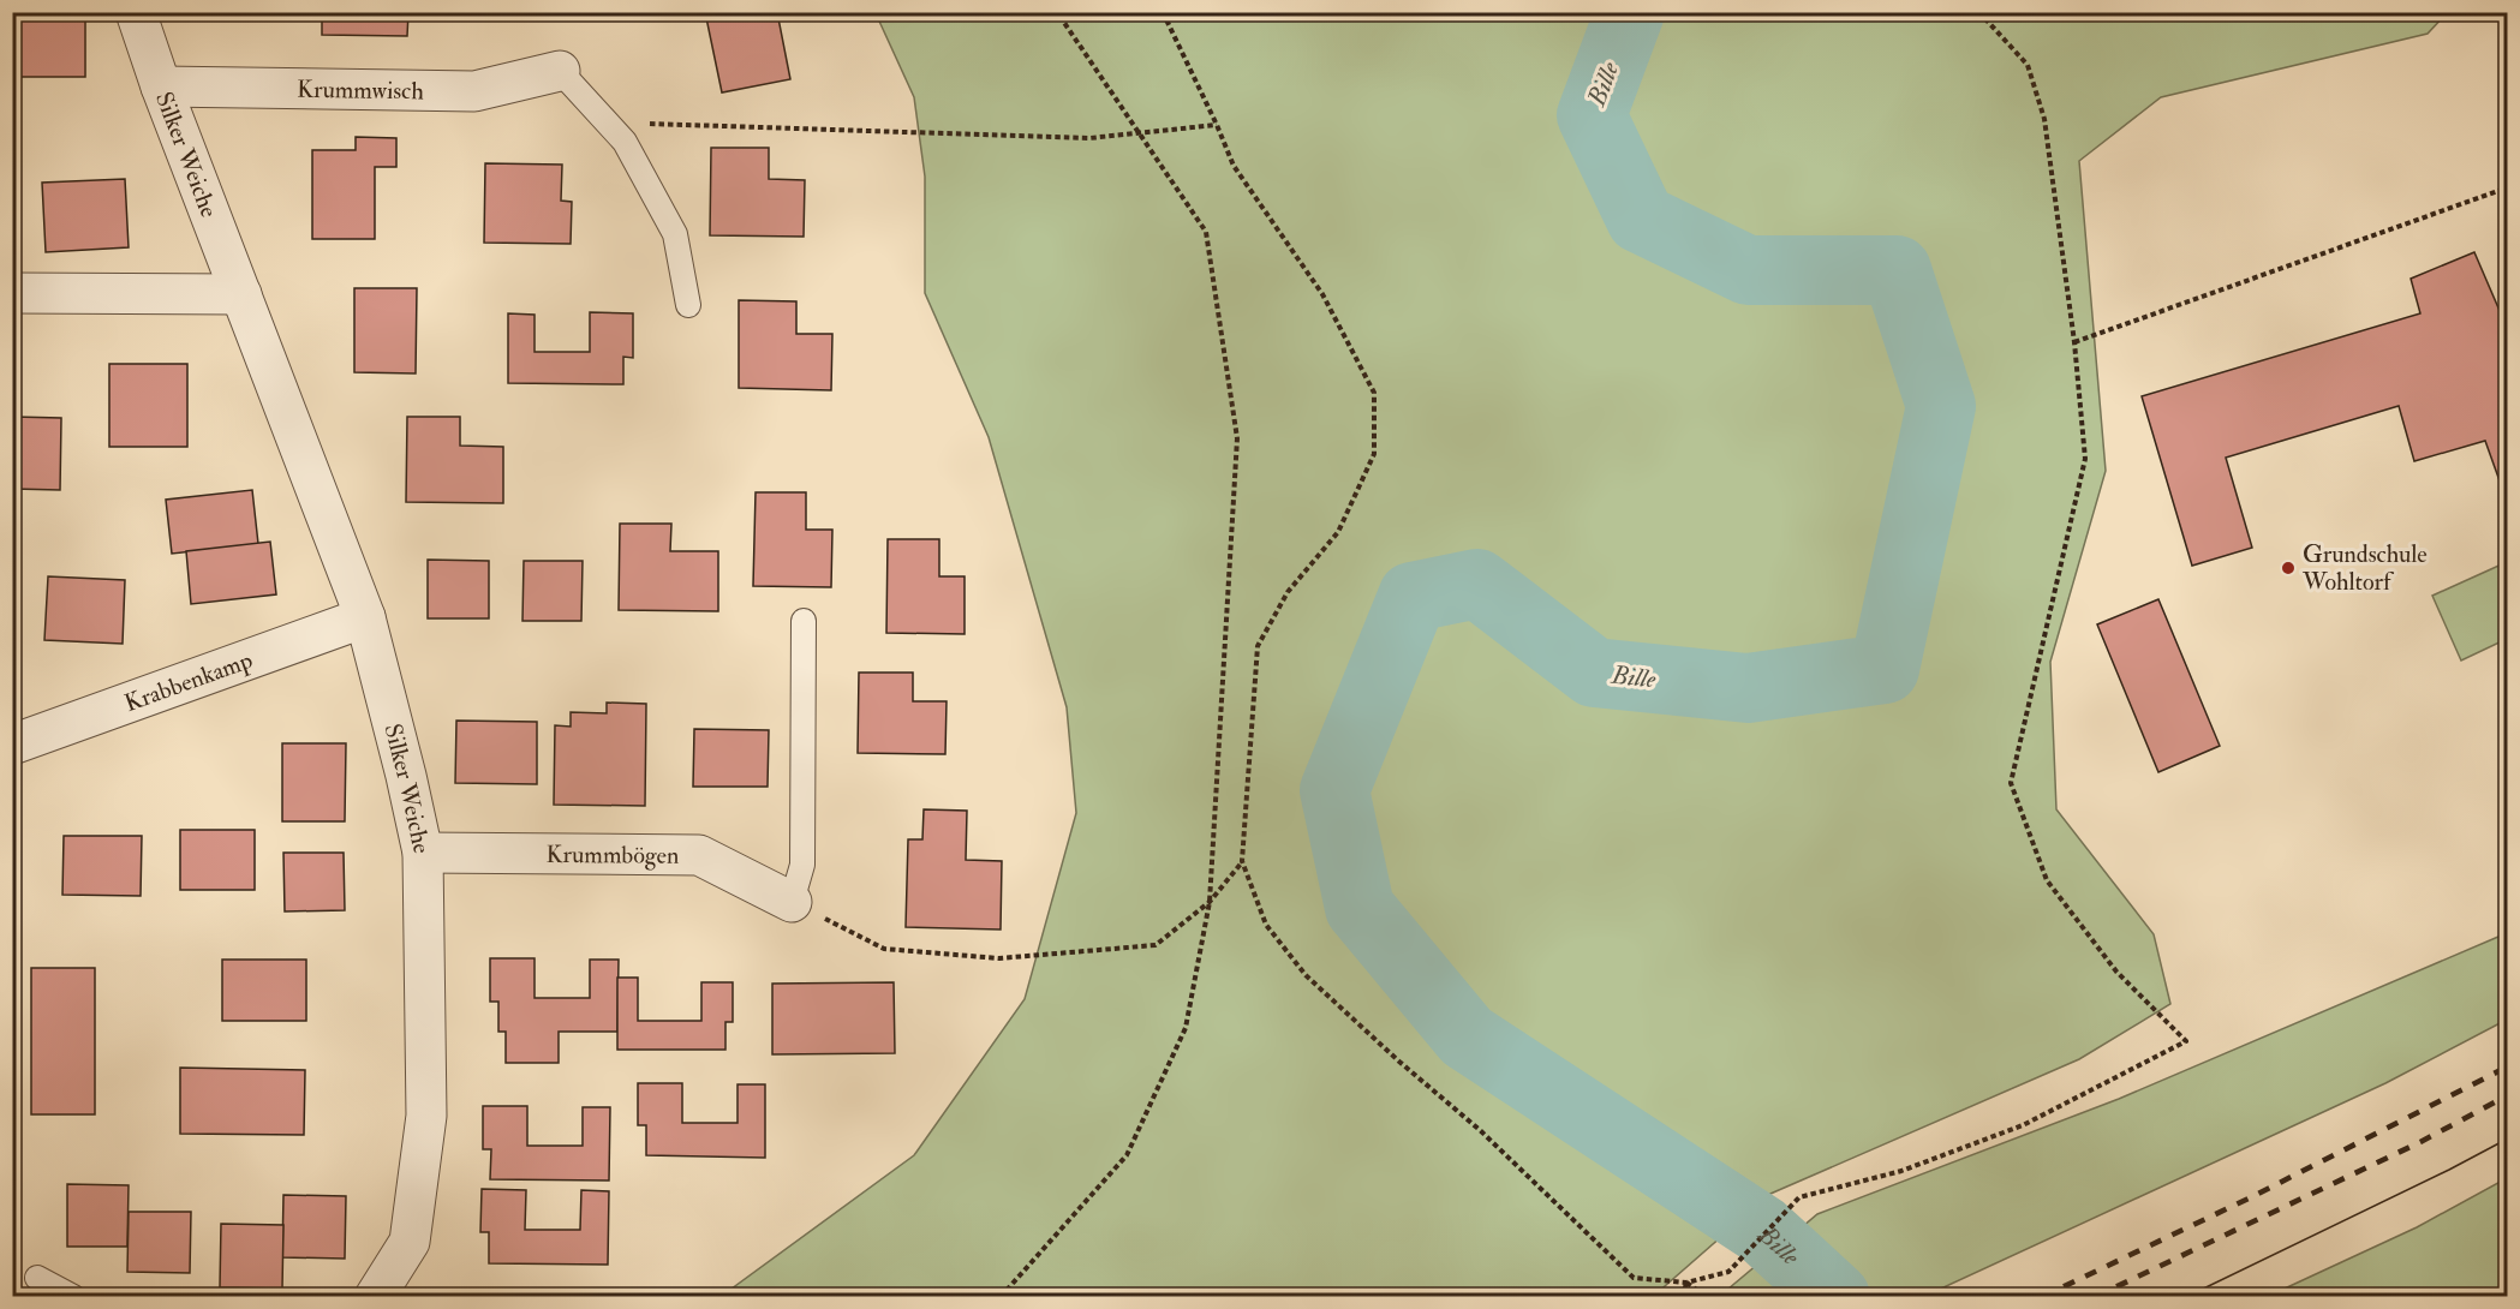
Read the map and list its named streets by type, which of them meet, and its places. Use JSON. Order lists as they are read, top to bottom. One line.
{"streets":{"street":["Krummwisch","Silker Weiche","Krabbenkamp","Krummbögen"]},"crossings":[["Krummwisch","Silker Weiche"],["Silker Weiche","Krabbenkamp"],["Silker Weiche","Krummbögen"]],"water":["Bille"],"places":["Grundschule Wohltorf"]}
